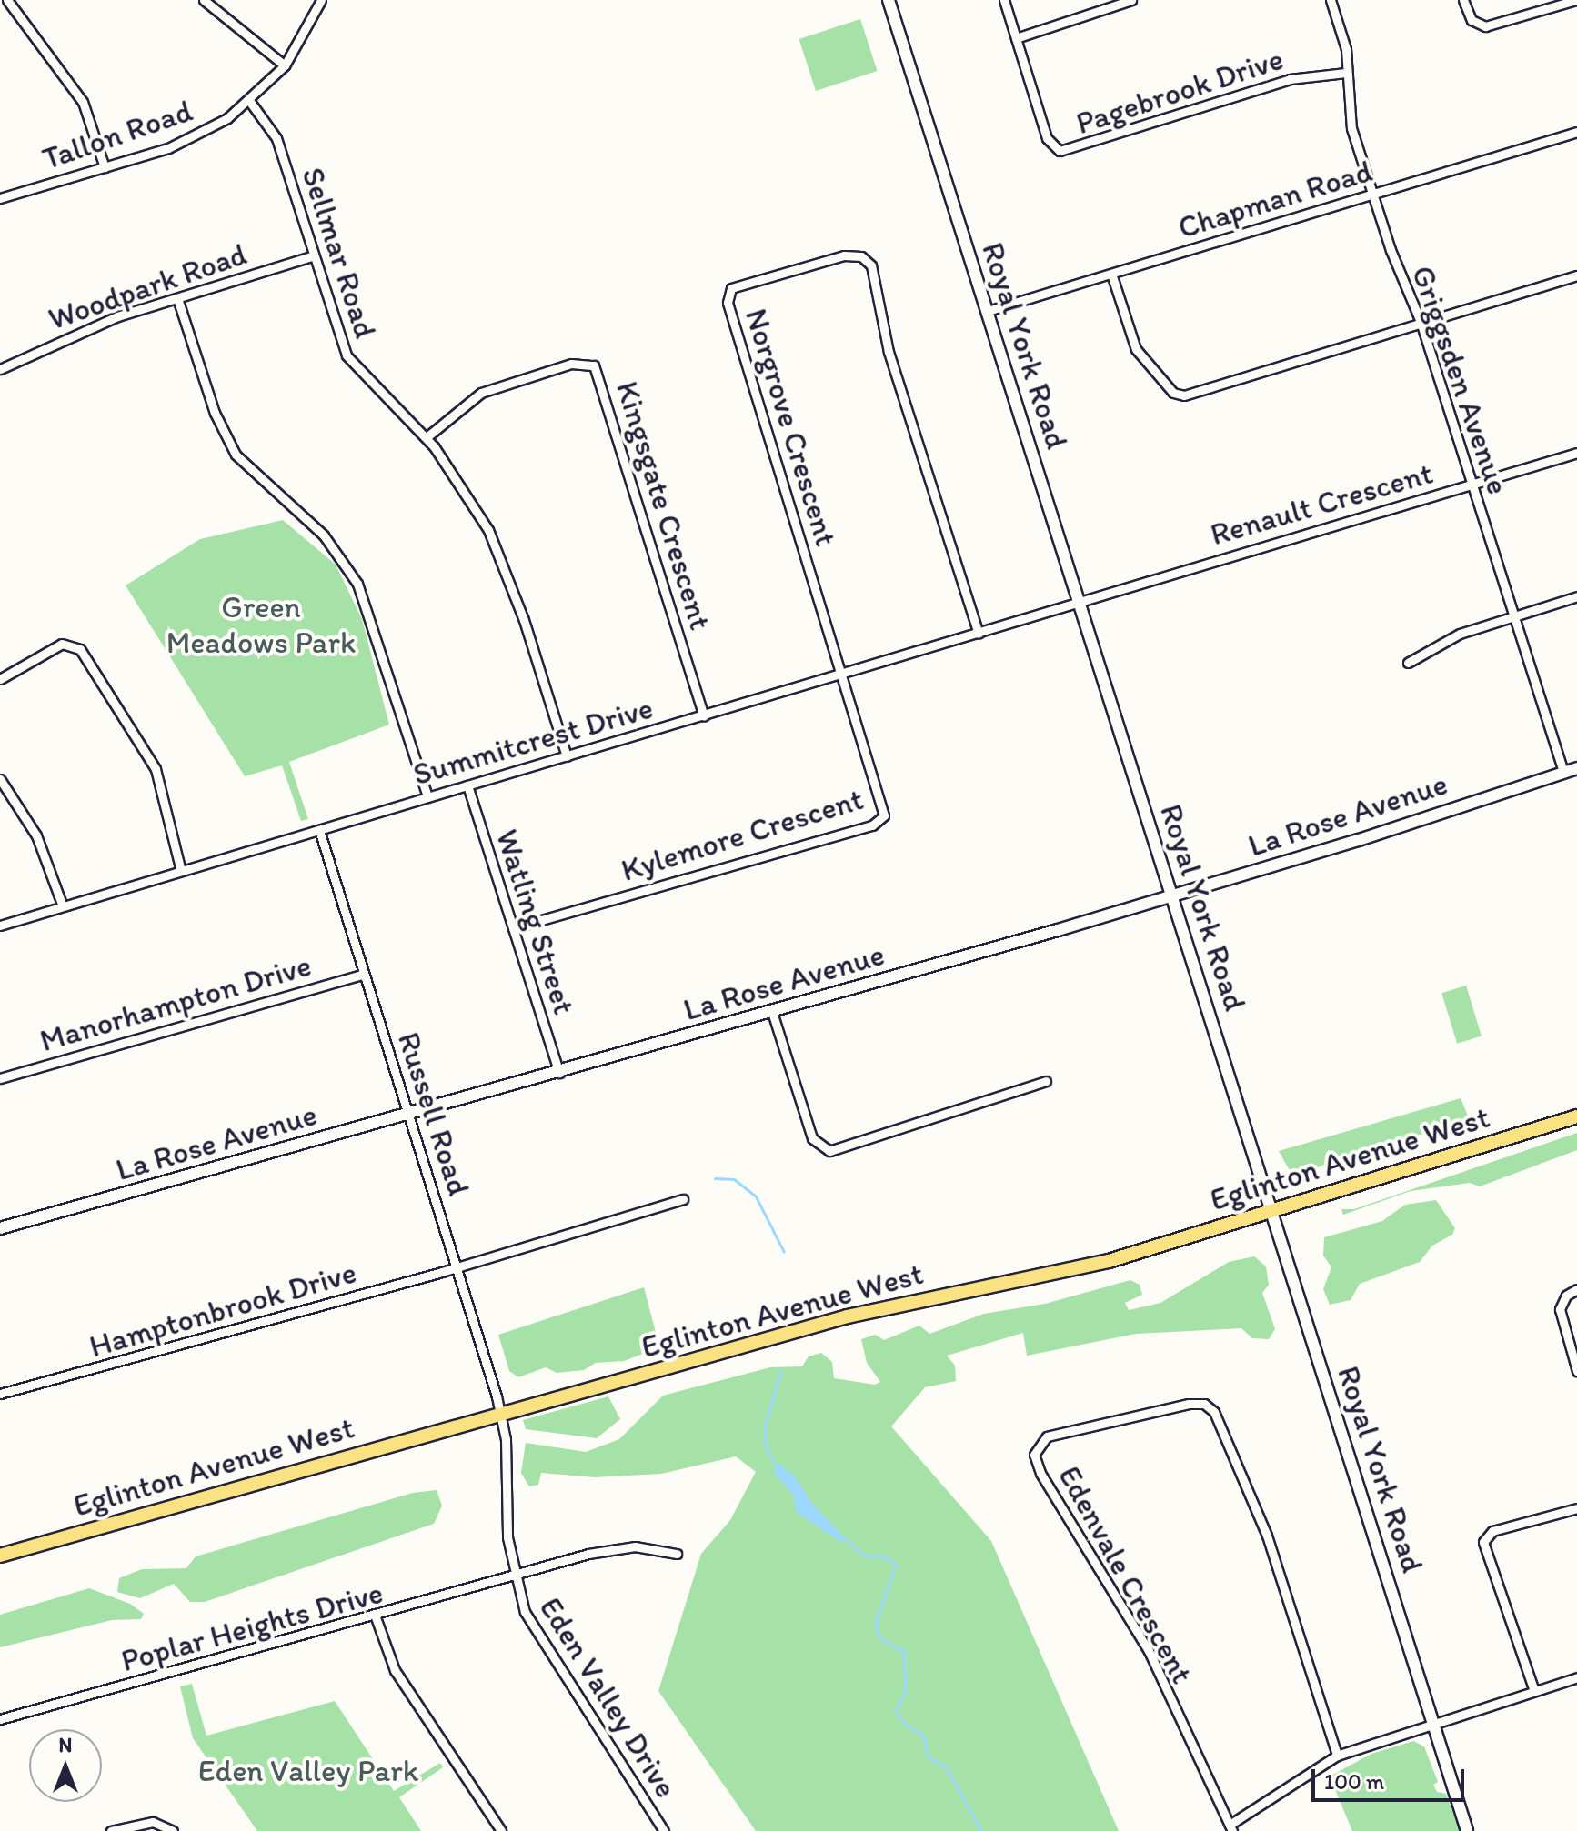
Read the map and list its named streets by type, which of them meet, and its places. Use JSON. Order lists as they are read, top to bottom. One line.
{"streets":{"main road":["Royal York Road","La Rose Avenue","Eglinton Avenue West"],"street":["Pagebrook Drive","Tallon Road","Chapman Road","Sellmar Road","Woodpark Road","Griggsden Avenue","Norgrove Crescent","Renault Crescent","Kingsgate Crescent","Summitcrest Drive","Kylemore Crescent","Watling Street","Manorhampton Drive","Russell Road","Hamptonbrook Drive","Edenvale Crescent","Poplar Heights Drive","Eden Valley Drive"]},"crossings":[["Pagebrook Drive","Griggsden Avenue"],["Tallon Road","Sellmar Road"],["Chapman Road","Royal York Road"],["Chapman Road","Griggsden Avenue"],["Sellmar Road","Woodpark Road"],["Sellmar Road","Kingsgate Crescent"],["Sellmar Road","Summitcrest Drive"],["Royal York Road","Renault Crescent"],["Royal York Road","Summitcrest Drive"],["Royal York Road","La Rose Avenue"],["Royal York Road","Eglinton Avenue West"],["Griggsden Avenue","Renault Crescent"],["Griggsden Avenue","La Rose Avenue"],["Norgrove Crescent","Summitcrest Drive"],["Norgrove Crescent","Kylemore Crescent"],["Renault Crescent","Summitcrest Drive"],["Kingsgate Crescent","Summitcrest Drive"],["Summitcrest Drive","Kylemore Crescent"],["Summitcrest Drive","Watling Street"],["Summitcrest Drive","Russell Road"],["La Rose Avenue","Watling Street"],["La Rose Avenue","Russell Road"],["Kylemore Crescent","Watling Street"],["Manorhampton Drive","Russell Road"],["Russell Road","Eglinton Avenue West"],["Russell Road","Hamptonbrook Drive"],["Russell Road","Eden Valley Drive"],["Eglinton Avenue West","Eden Valley Drive"],["Poplar Heights Drive","Eden Valley Drive"]],"parks":["Green Meadows Park","Eden Valley Park"],"scale_bar":"100 m","north":"top"}
